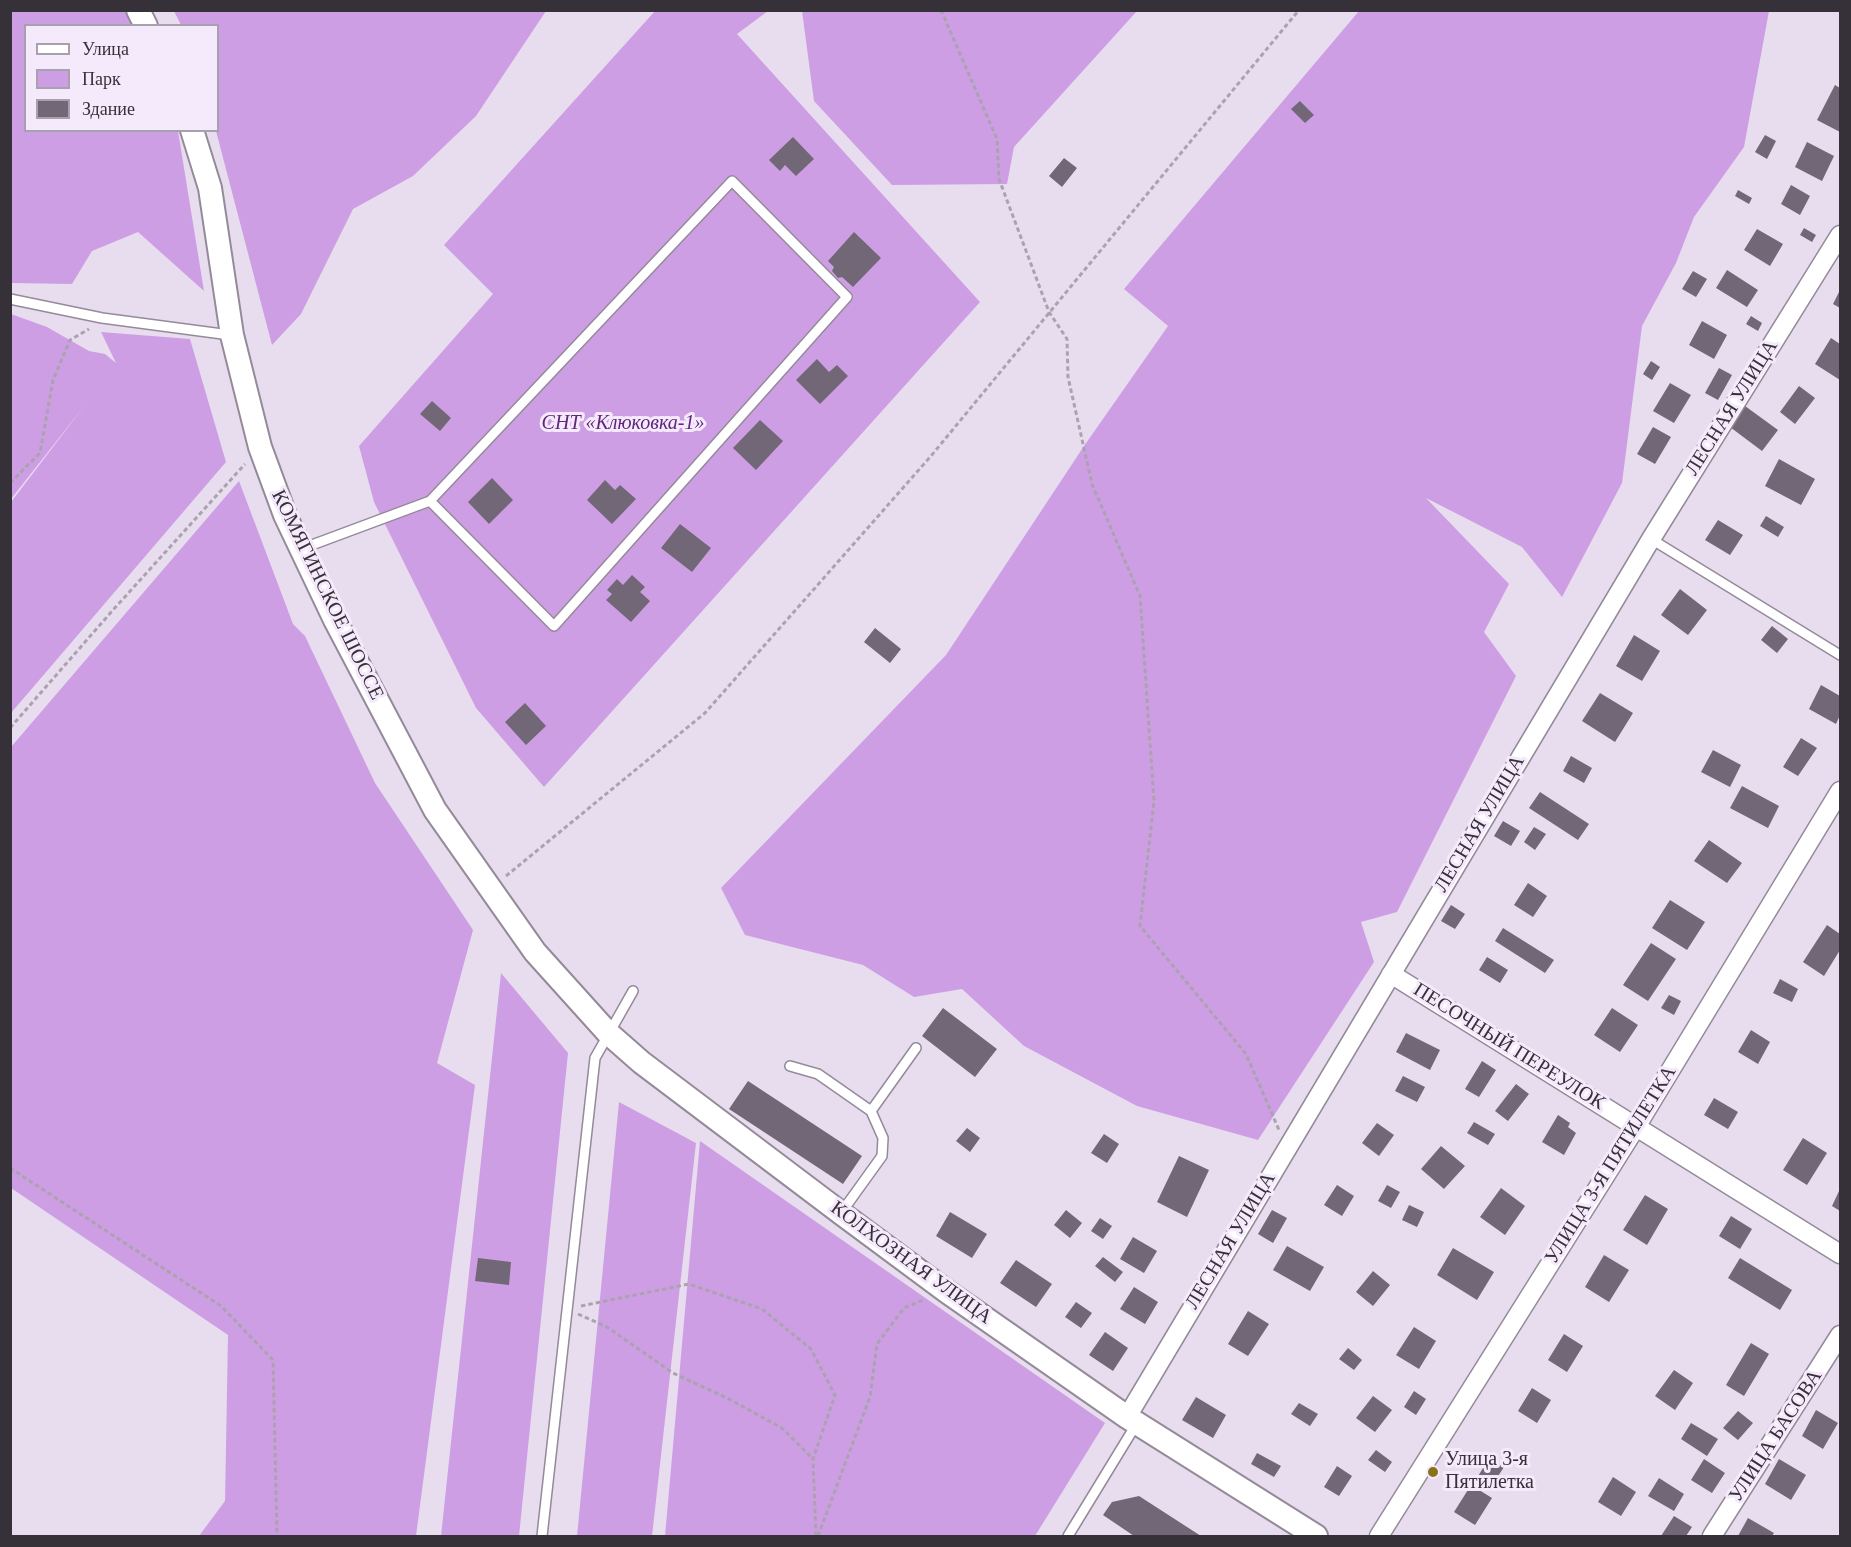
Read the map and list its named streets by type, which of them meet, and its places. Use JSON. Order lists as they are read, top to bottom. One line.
{"streets":{"street":["ЛЕСНАЯ УЛИЦА","КОМЯГИНСКОЕ ШОССЕ","ПЕСОЧНЫЙ ПЕРЕУЛОК","УЛИЦА 3-Я ПЯТИЛЕТКА","КОЛХОЗНАЯ УЛИЦА","УЛИЦА БАСОВА"]},"crossings":[["ЛЕСНАЯ УЛИЦА","ПЕСОЧНЫЙ ПЕРЕУЛОК"],["ЛЕСНАЯ УЛИЦА","КОЛХОЗНАЯ УЛИЦА"],["КОМЯГИНСКОЕ ШОССЕ","КОЛХОЗНАЯ УЛИЦА"],["ПЕСОЧНЫЙ ПЕРЕУЛОК","УЛИЦА 3-Я ПЯТИЛЕТКА"]],"parks":["СНТ «Клюковка-1»"],"places":["Улица 3-я Пятилетка"],"legend":["Улица","Парк","Здание"]}
